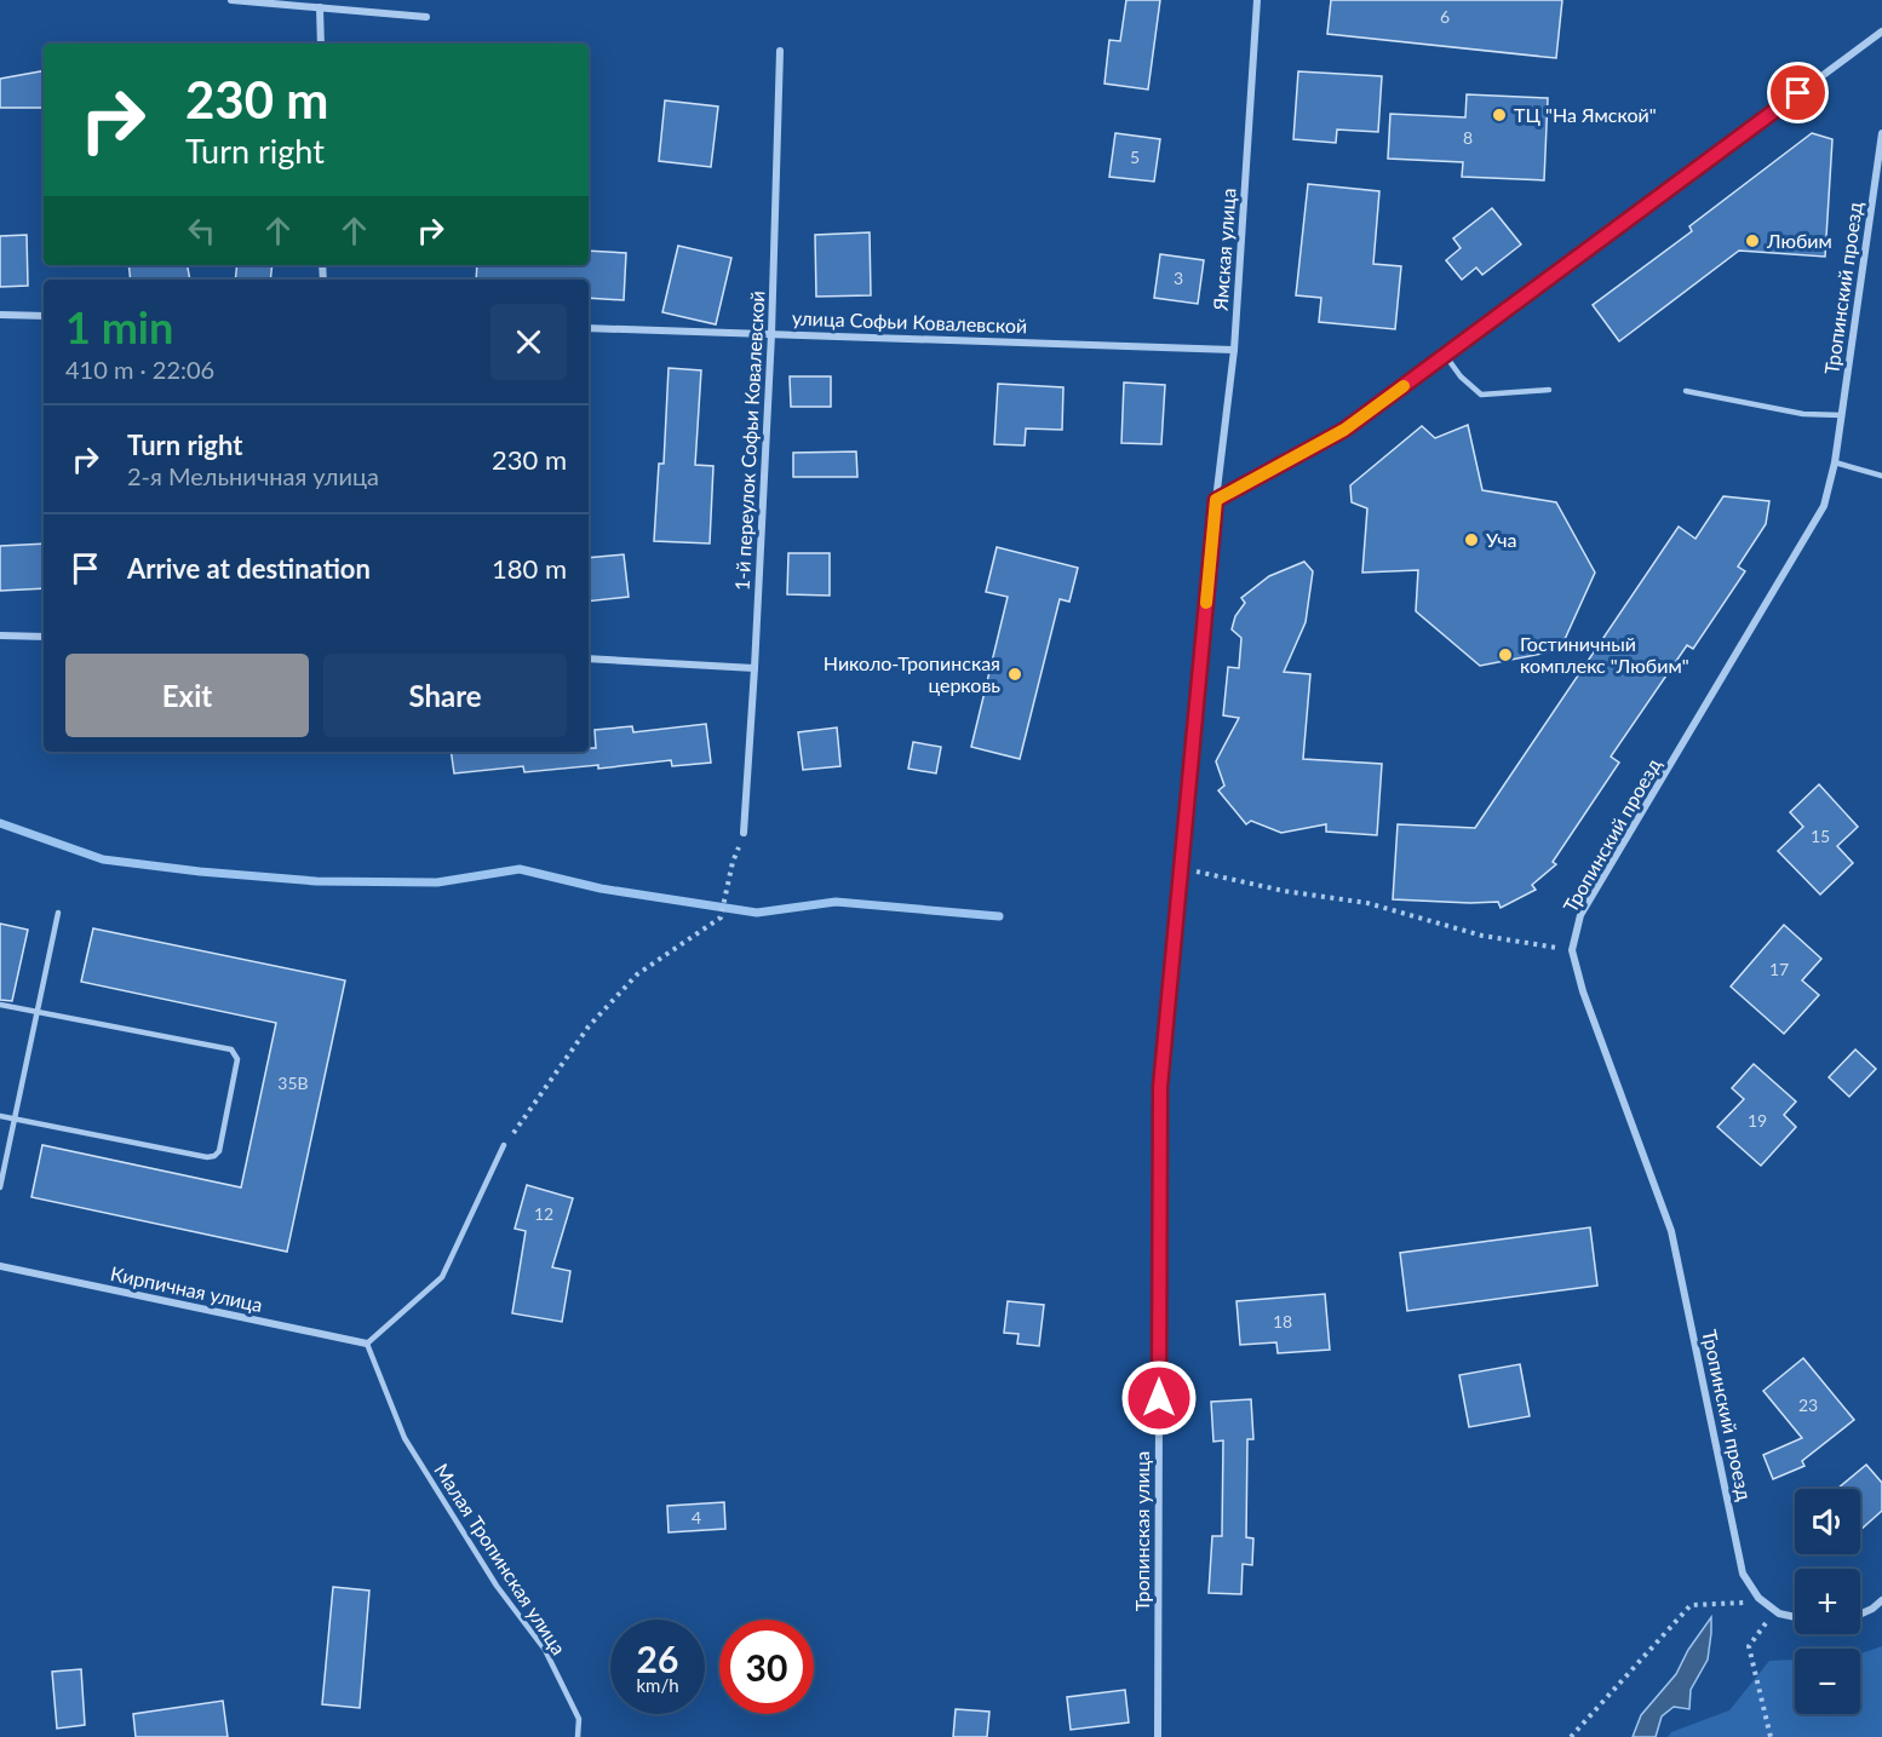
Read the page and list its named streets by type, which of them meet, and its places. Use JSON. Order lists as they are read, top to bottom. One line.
{"streets":{"street":["Ямская улица","Тропинский проезд","улица Софьи Ковалевской","1-й переулок Софьи Ковалевской","Кирпичная улица","Тропинская улица"],"lane":["Малая Тропинская улица"]},"crossings":[["Ямская улица","улица Софьи Ковалевской"],["Ямская улица","Тропинская улица"],["улица Софьи Ковалевской","1-й переулок Софьи Ковалевской"],["Кирпичная улица","Малая Тропинская улица"]],"places":["ТЦ \"На Ямской\"","Любим","Уча","Гостиничный комплекс \"Любим\"","Николо-Тропинская церковь"],"house_numbers":["6","8","5","3","15","17","35В","19","12","18","23","4"],"page":{"turn":["230 m","Turn right"],"heading":["1 min","410 m · 22:06"],"list":[{"name":"Turn right","note":"2-я Мельничная улица","value":"230 m"},{"name":"Arrive at destination","value":"180 m"}],"buttons":["Exit","Share"],"map_buttons":["+","−"],"speed":"26 km/h","limit":"30"}}
